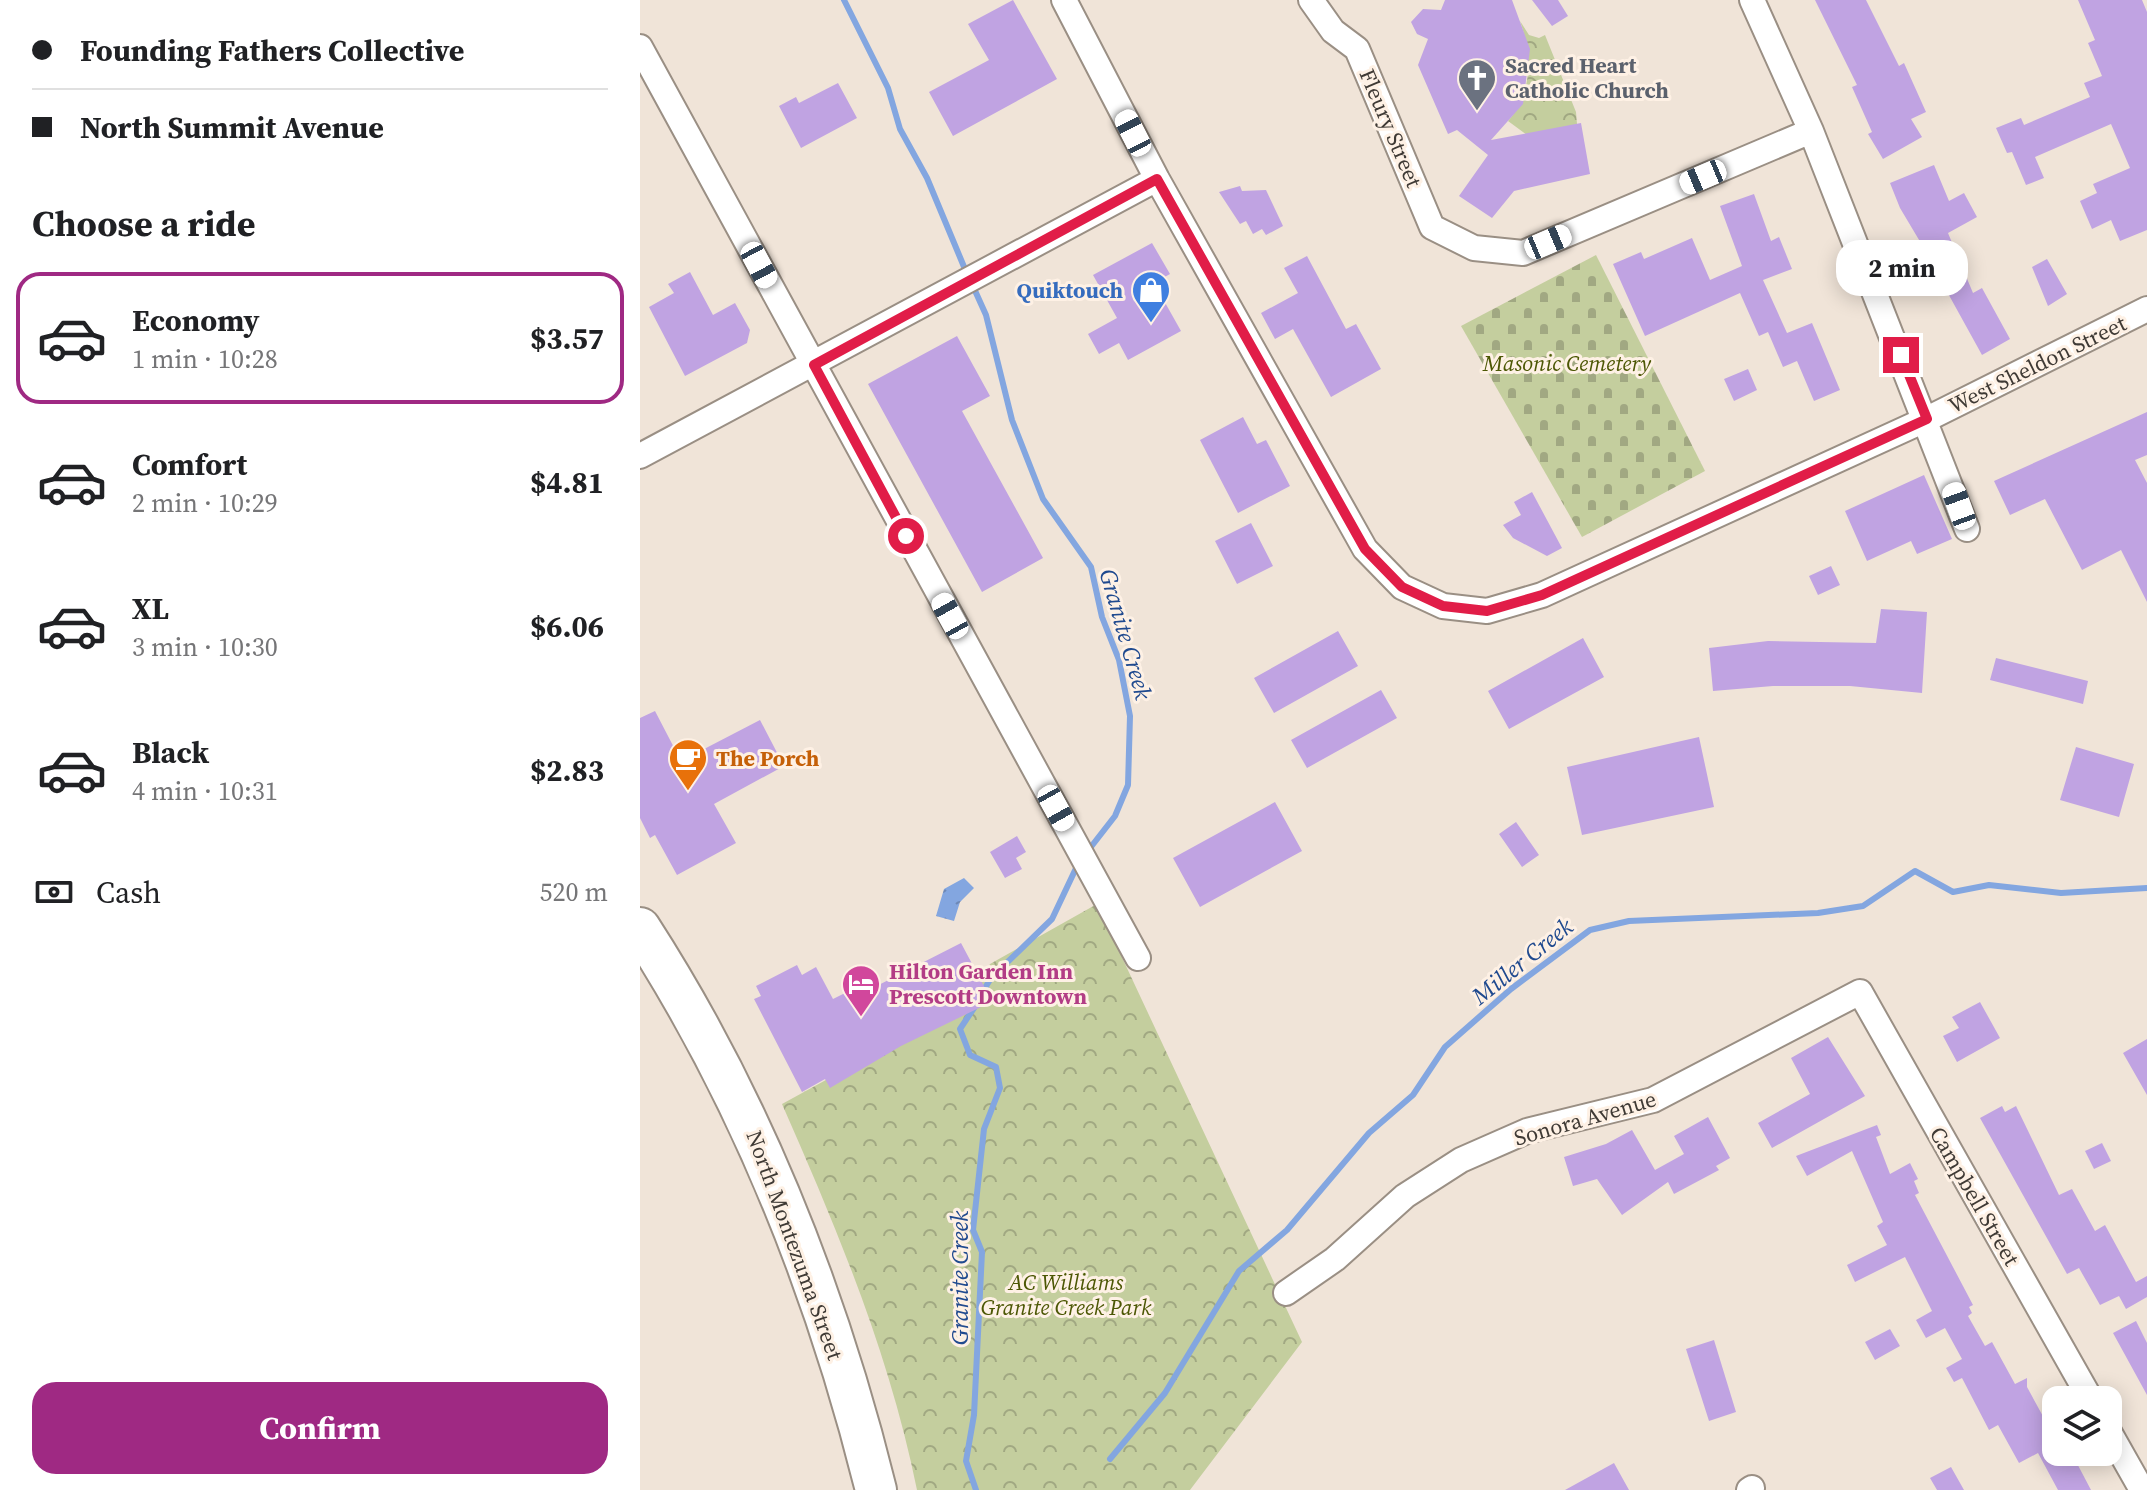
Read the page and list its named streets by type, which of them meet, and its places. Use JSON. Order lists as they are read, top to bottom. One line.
{"streets":{"main road":["North Montezuma Street"],"street":["Fleury Street","West Sheldon Street","Sonora Avenue","Campbell Street"]},"crossings":[["Sonora Avenue","Campbell Street"]],"water":["Granite Creek","Miller Creek"],"parks":["Masonic Cemetery","AC Williams Granite Creek Park"],"places":{"church":["Sacred Heart Catholic Church"],"shop":["Quiktouch"],"cafe":["The Porch"],"hotel":["Hilton Garden Inn Prescott Downtown"]},"page":{"banner":["Founding Fathers Collective","North Summit Avenue"],"heading":"Choose a ride","bubble":"2 min","list":[{"name":"Economy","note":"1 min · 10:28","value":"$3.57"},{"name":"Comfort","note":"2 min · 10:29","value":"$4.81"},{"name":"XL","note":"3 min · 10:30","value":"$6.06"},{"name":"Black","note":"4 min · 10:31","value":"$2.83"}],"pay":["Cash","520 m"],"buttons":"Confirm"}}
